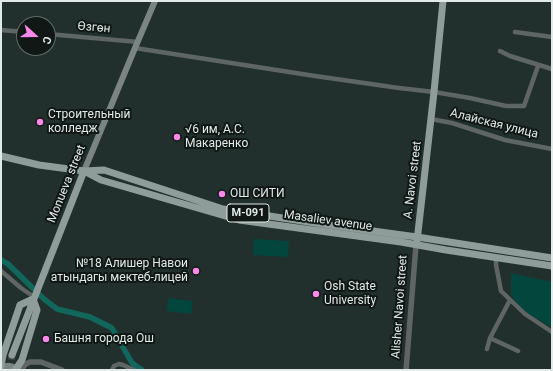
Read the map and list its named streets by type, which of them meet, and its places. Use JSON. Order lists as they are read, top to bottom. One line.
{"streets":{"main road":["A. Navoi street","Monueva street","М-091","Masaliev avenue"],"street":["Өзгөн","Алайская улица","Alisher Navoi street"]},"crossings":[["Өзгөн","Monueva street"],["Алайская улица","A. Navoi street"],["A. Navoi street","Masaliev avenue"],["A. Navoi street","Alisher Navoi street"],["Monueva street","Masaliev avenue"],["Masaliev avenue","Alisher Navoi street"]],"places":["Строительный колледж","√6 им, А.С. Макаренко","ОШ СИТИ","№18 Алишер Навои атындагы мектеб-лицей","Osh State University","Башня города Ош"],"north":"right"}
